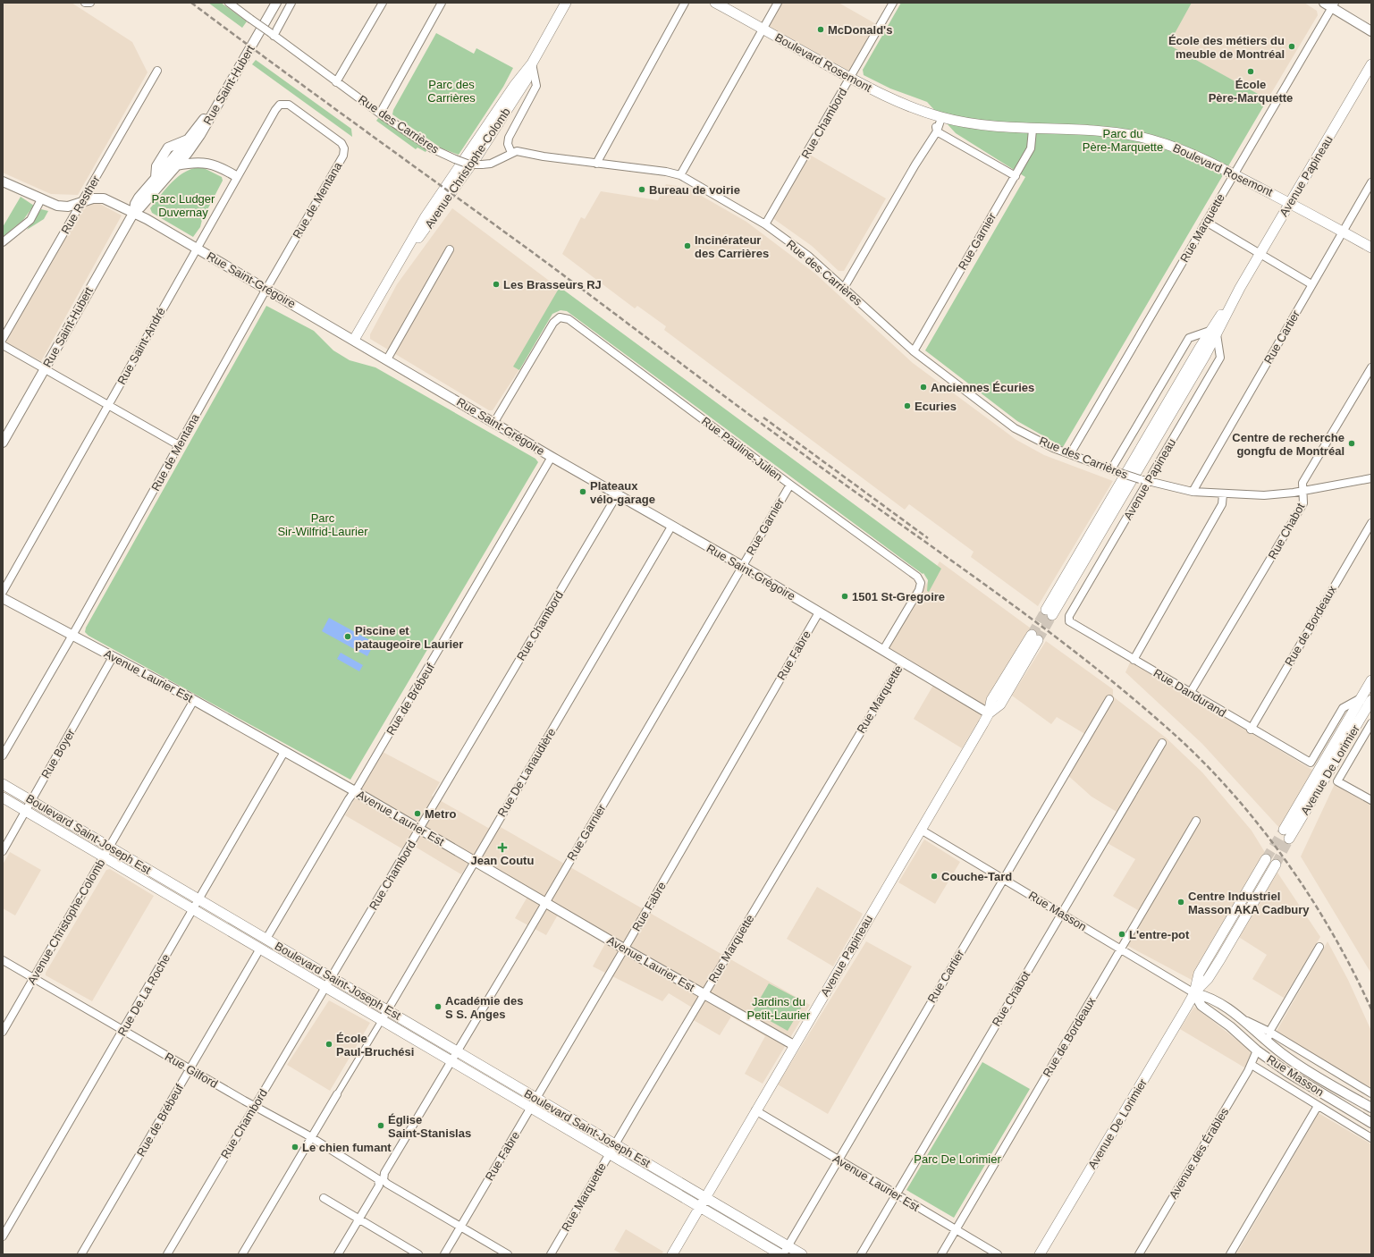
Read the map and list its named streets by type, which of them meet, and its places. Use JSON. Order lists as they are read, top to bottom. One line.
{"streets":{"main road":["Boulevard Rosemont","Avenue Christophe-Colomb","Avenue Papineau","Avenue De Lorimier","Boulevard Saint-Joseph Est"],"street":["Rue Saint-Hubert","Rue Chambord","Rue des Carrières","Rue de Mentana","Rue Resther","Rue Marquette","Rue Garnier","Rue Saint-Grégoire","Rue Cartier","Rue Saint-André","Rue Pauline-Julien","Rue Chabot","Rue de Bordeaux","Rue Fabre","Avenue Laurier Est","Rue Dandurand","Rue de Brébeuf","Rue Boyer","Rue De Lanaudière","Rue Masson","Rue De La Roche","Rue Gilford","Avenue des Érables"]},"crossings":[["Boulevard Rosemont","Rue Chambord"],["Boulevard Rosemont","Avenue Papineau"],["Boulevard Rosemont","Rue Marquette"],["Boulevard Rosemont","Rue Garnier"],["Boulevard Rosemont","Rue Cartier"],["Rue Saint-Hubert","Rue Saint-Grégoire"],["Rue Chambord","Rue des Carrières"],["Rue Chambord","Rue Saint-Grégoire"],["Rue Chambord","Avenue Laurier Est"],["Rue Chambord","Boulevard Saint-Joseph Est"],["Rue Chambord","Rue Gilford"],["Rue des Carrières","Avenue Christophe-Colomb"],["Rue des Carrières","Avenue Papineau"],["Rue des Carrières","Rue Marquette"],["Rue des Carrières","Rue Garnier"],["Rue des Carrières","Rue Cartier"],["Rue des Carrières","Rue Chabot"],["Avenue Christophe-Colomb","Rue Saint-Grégoire"],["Avenue Christophe-Colomb","Avenue Laurier Est"],["Avenue Christophe-Colomb","Boulevard Saint-Joseph Est"],["Avenue Christophe-Colomb","Rue Gilford"],["Avenue Papineau","Rue Saint-Grégoire"],["Avenue Papineau","Avenue Laurier Est"],["Avenue Papineau","Rue Dandurand"],["Avenue Papineau","Boulevard Saint-Joseph Est"],["Avenue Papineau","Rue Masson"],["Rue de Mentana","Rue Saint-Grégoire"],["Rue de Mentana","Rue Saint-André"],["Rue de Mentana","Avenue Laurier Est"],["Rue Resther","Rue Saint-Grégoire"],["Rue Marquette","Rue Saint-Grégoire"],["Rue Marquette","Avenue Laurier Est"],["Rue Marquette","Boulevard Saint-Joseph Est"],["Rue Garnier","Rue Saint-Grégoire"],["Rue Garnier","Rue Pauline-Julien"],["Rue Garnier","Avenue Laurier Est"],["Rue Garnier","Boulevard Saint-Joseph Est"],["Rue Garnier","Rue Gilford"],["Rue Saint-Grégoire","Rue Saint-André"],["Rue Saint-Grégoire","Rue Pauline-Julien"],["Rue Saint-Grégoire","Rue Fabre"],["Rue Saint-Grégoire","Rue de Brébeuf"],["Rue Saint-Grégoire","Rue De Lanaudière"],["Rue Cartier","Avenue Laurier Est"],["Rue Cartier","Boulevard Saint-Joseph Est"],["Rue Cartier","Rue Masson"],["Rue Chabot","Avenue Laurier Est"],["Rue Chabot","Rue Dandurand"],["Rue Chabot","Rue Masson"],["Rue de Bordeaux","Avenue Laurier Est"],["Rue de Bordeaux","Rue Dandurand"],["Rue de Bordeaux","Rue Masson"],["Rue Fabre","Avenue Laurier Est"],["Rue Fabre","Boulevard Saint-Joseph Est"],["Rue Fabre","Rue Gilford"],["Avenue Laurier Est","Rue de Brébeuf"],["Avenue Laurier Est","Rue Boyer"],["Avenue Laurier Est","Rue De Lanaudière"],["Avenue Laurier Est","Rue De La Roche"],["Rue Dandurand","Avenue De Lorimier"],["Rue de Brébeuf","Boulevard Saint-Joseph Est"],["Rue de Brébeuf","Rue Gilford"],["Rue Boyer","Boulevard Saint-Joseph Est"],["Avenue De Lorimier","Rue Masson"],["Rue De Lanaudière","Boulevard Saint-Joseph Est"],["Boulevard Saint-Joseph Est","Rue De La Roche"],["Rue Masson","Avenue des Érables"],["Rue De La Roche","Rue Gilford"]],"parks":["Parc des Carrières","Parc du Père-Marquette","Parc Ludger Duvernay","Parc Sir-Wilfrid-Laurier","Jardins du Petit-Laurier","Parc De Lorimier"],"places":{"other":["McDonald's","École des métiers du meuble de Montréal","École Père-Marquette","Bureau de voirie","Incinérateur des Carrières","Les Brasseurs RJ","Anciennes Écuries","Ecuries","Centre de recherche gongfu de Montréal","Plateaux vélo-garage","1501 St-Gregoire","Piscine et pataugeoire Laurier","Metro","Couche-Tard","Centre Industriel Masson AKA Cadbury","L'entre-pot","Académie des S S. Anges","École Paul-Bruchési","Église Saint-Stanislas","Le chien fumant"],"health":["Jean Coutu"]}}
